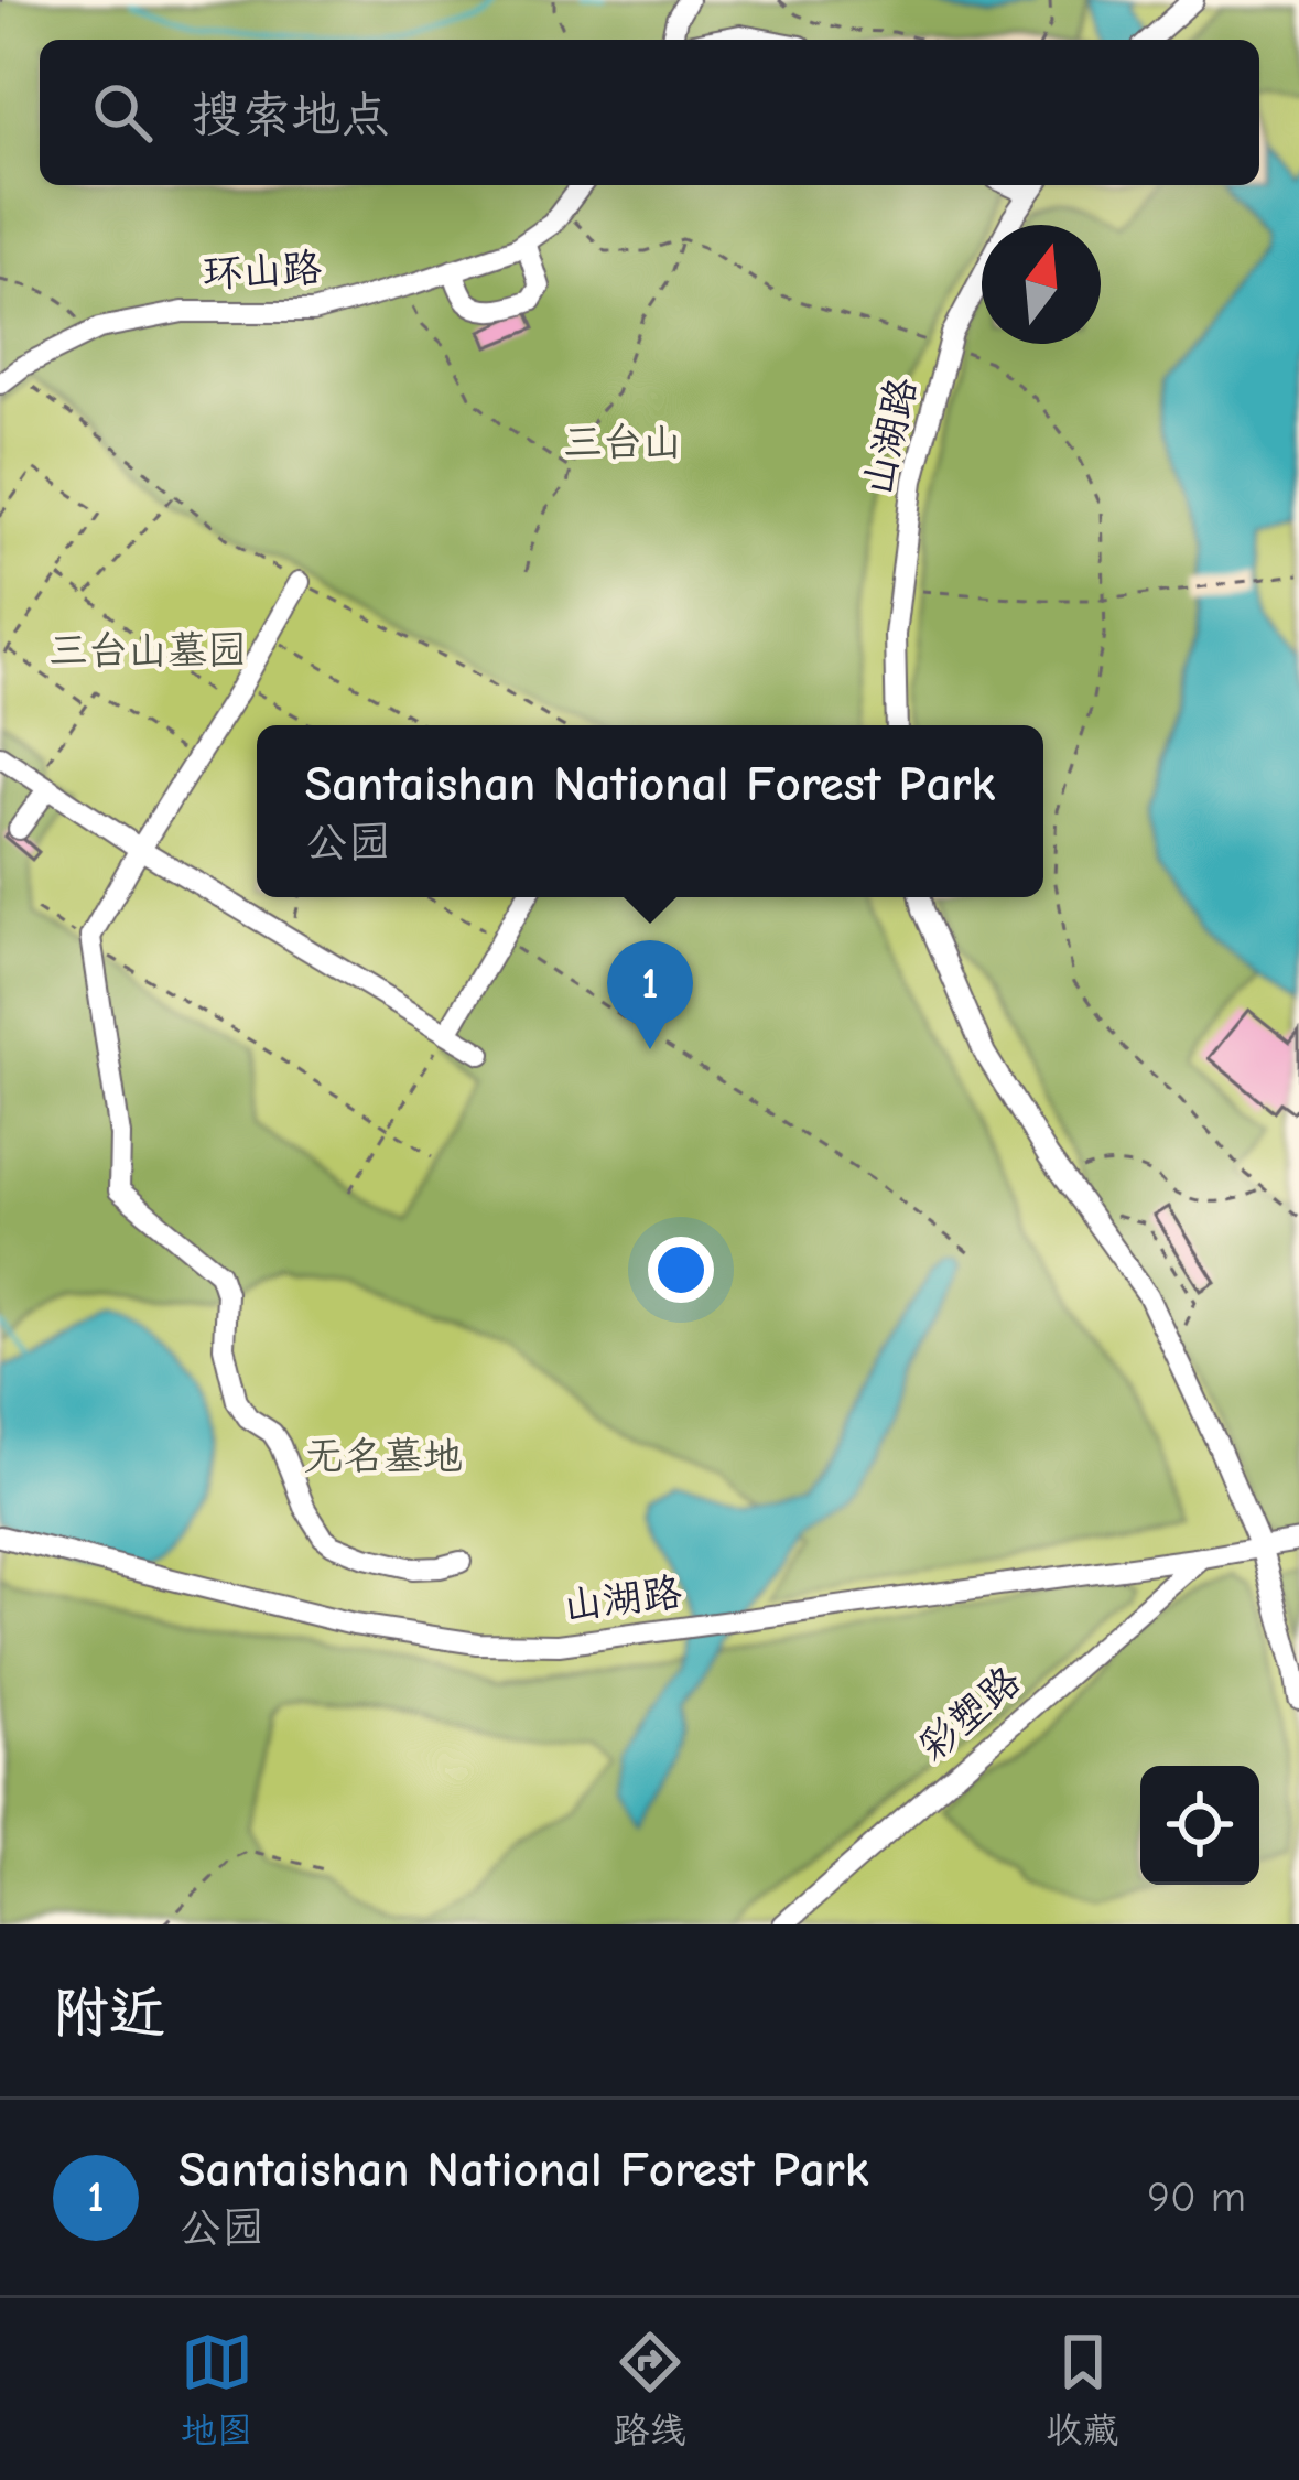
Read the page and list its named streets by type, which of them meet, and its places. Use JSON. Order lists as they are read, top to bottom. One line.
{"streets":{"street":["环山路","山湖路","彩塑路"]},"crossings":[["山湖路","彩塑路"]],"parks":["三台山","三台山墓园","无名墓地"],"north":"top","page":{"search":"搜索地点","popup":["Santaishan National Forest Park","公园"],"pins":"1","heading":"附近","list":[{"mark":"1","name":"Santaishan National Forest Park","note":"公园","value":"90 m"}],"nav":["地图","路线","收藏"]}}
